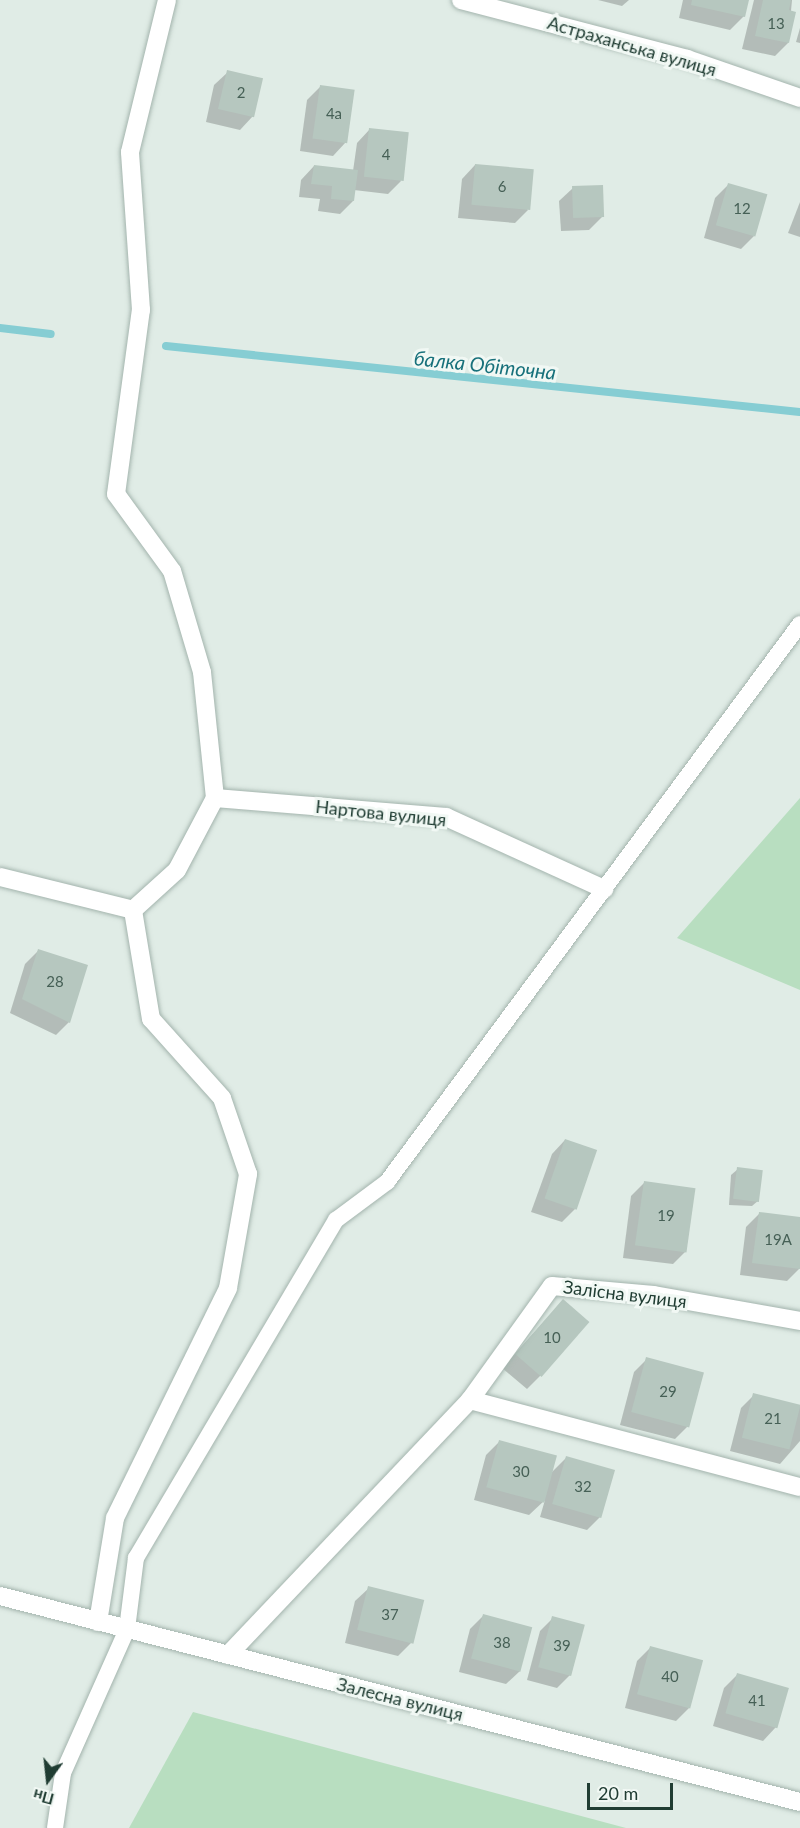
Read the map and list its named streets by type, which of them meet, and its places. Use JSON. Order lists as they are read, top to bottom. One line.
{"streets":{"street":["Астраханська вулиця","Нартова вулиця","Залісна вулиця","Залесна вулиця"]},"crossings":[["Залісна вулиця","Залесна вулиця"]],"water":["балка Обіточна"],"house_numbers":["13","2","4а","4","6","12","28","19","19А","10","29","21","30","32","37","38","39","40","41"],"scale_bar":"20 m","north":"bottom"}
